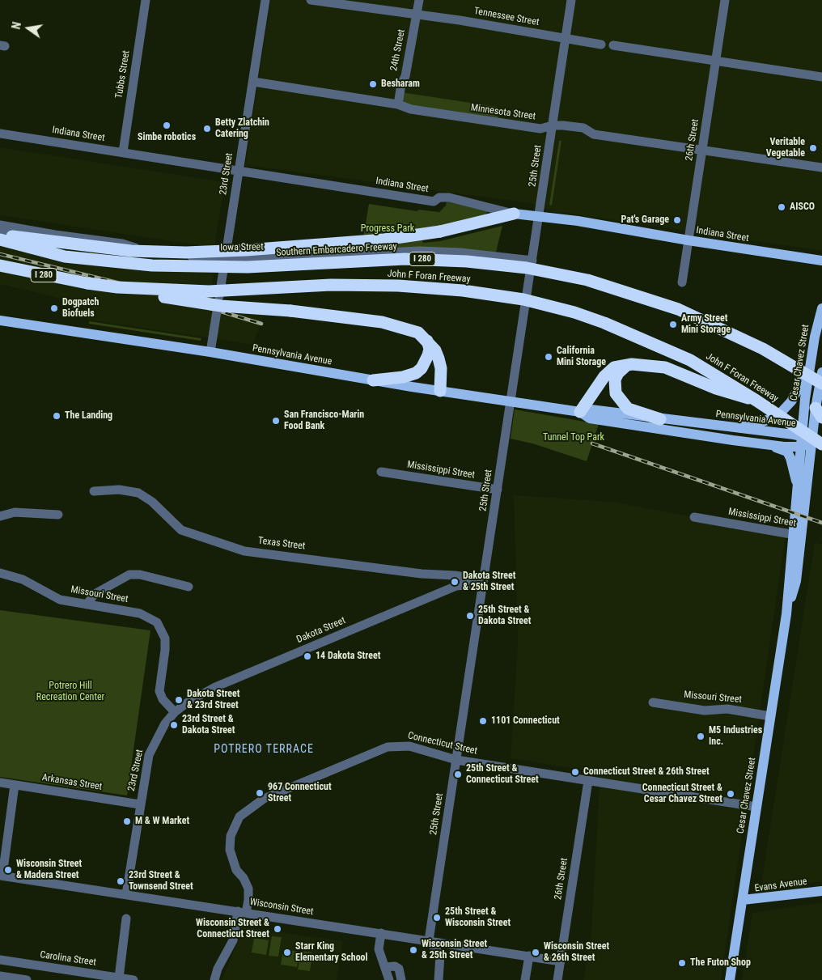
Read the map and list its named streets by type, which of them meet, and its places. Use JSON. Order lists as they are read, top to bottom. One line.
{"streets":{"highway":["Southern Embarcadero Freeway","I 280","John F Foran Freeway"],"main road":["Indiana Street","Pennsylvania Avenue","Cesar Chavez Street","Evans Avenue"],"street":["Tennessee Street","24th Street","Tubbs Street","Minnesota Street","26th Street","25th Street","23rd Street","Iowa Street","Mississippi Street","Texas Street","Missouri Street","Dakota Street","Connecticut Street","Arkansas Street","Wisconsin Street","Carolina Street"]},"crossings":[["Tennessee Street","24th Street"],["Tennessee Street","25th Street"],["24th Street","Minnesota Street"],["Tubbs Street","Indiana Street"],["Minnesota Street","26th Street"],["Minnesota Street","25th Street"],["Minnesota Street","23rd Street"],["Indiana Street","26th Street"],["Indiana Street","25th Street"],["Indiana Street","23rd Street"],["26th Street","Connecticut Street"],["26th Street","Wisconsin Street"],["25th Street","Iowa Street"],["25th Street","Pennsylvania Avenue"],["25th Street","Mississippi Street"],["25th Street","Texas Street"],["25th Street","Dakota Street"],["25th Street","Connecticut Street"],["25th Street","Wisconsin Street"],["23rd Street","Iowa Street"],["23rd Street","Pennsylvania Avenue"],["23rd Street","Missouri Street"],["23rd Street","Dakota Street"],["23rd Street","Arkansas Street"],["23rd Street","Wisconsin Street"],["John F Foran Freeway","Pennsylvania Avenue"],["John F Foran Freeway","Cesar Chavez Street"],["Pennsylvania Avenue","Cesar Chavez Street"],["Cesar Chavez Street","Mississippi Street"],["Cesar Chavez Street","Missouri Street"],["Cesar Chavez Street","Connecticut Street"],["Cesar Chavez Street","Evans Avenue"],["Texas Street","Dakota Street"],["Missouri Street","Dakota Street"],["Connecticut Street","Wisconsin Street"]],"districts":["POTRERO TERRACE"],"parks":["Progress Park","Tunnel Top Park","Potrero Hill Recreation Center"],"places":["Besharam","Simbe robotics","Betty Zlatchin Catering","Veritable Vegetable","AISCO","Pat's Garage","Dogpatch Biofuels","Army Street Mini Storage","California Mini Storage","The Landing","San Francisco-Marin Food Bank","Dakota Street & 25th Street","25th Street & Dakota Street","14 Dakota Street","Dakota Street & 23rd Street","1101 Connecticut","23rd Street & Dakota Street","M5 Industries Inc.","Connecticut Street & 26th Street","25th Street & Connecticut Street","967 Connecticut Street","Connecticut Street & Cesar Chavez Street","M & W Market","Wisconsin Street & Madera Street","23rd Street & Townsend Street","25th Street & Wisconsin Street","Wisconsin Street & Connecticut Street","Wisconsin Street & 25th Street","Starr King Elementary School","Wisconsin Street & 26th Street","The Futon Shop"],"north":"left"}
